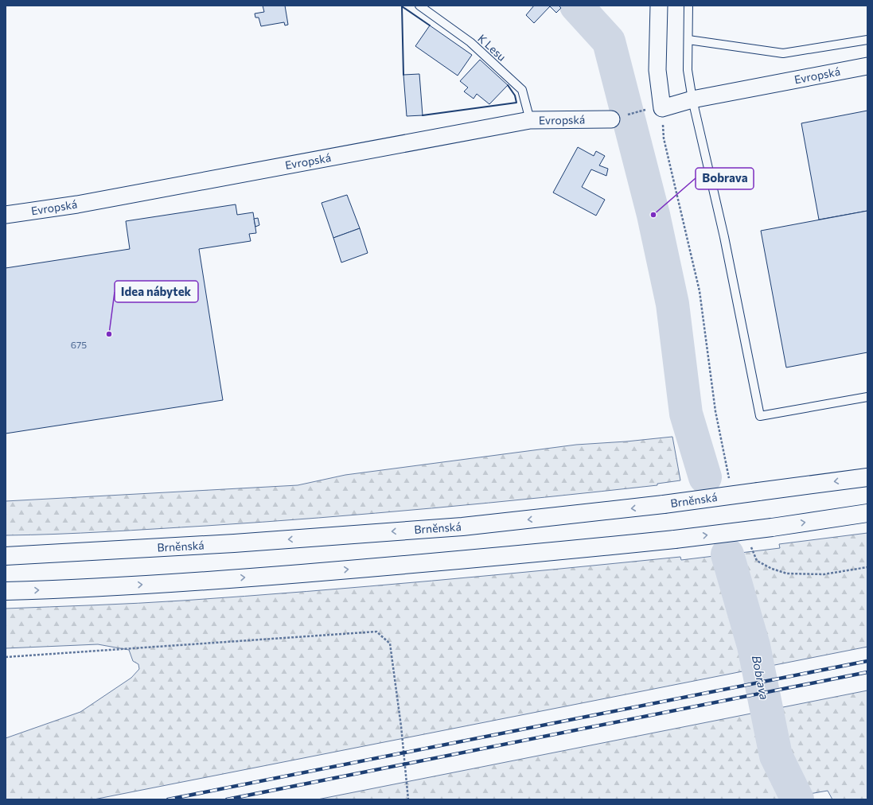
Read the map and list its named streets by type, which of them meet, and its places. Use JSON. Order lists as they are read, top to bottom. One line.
{"streets":{"highway":["Brněnská"],"street":["Evropská"],"lane":["K Lesu"]},"crossings":[["K Lesu","Evropská"]],"water":["Bobrava"],"places":["Bobrava","Idea nábytek"],"house_numbers":["675"]}
